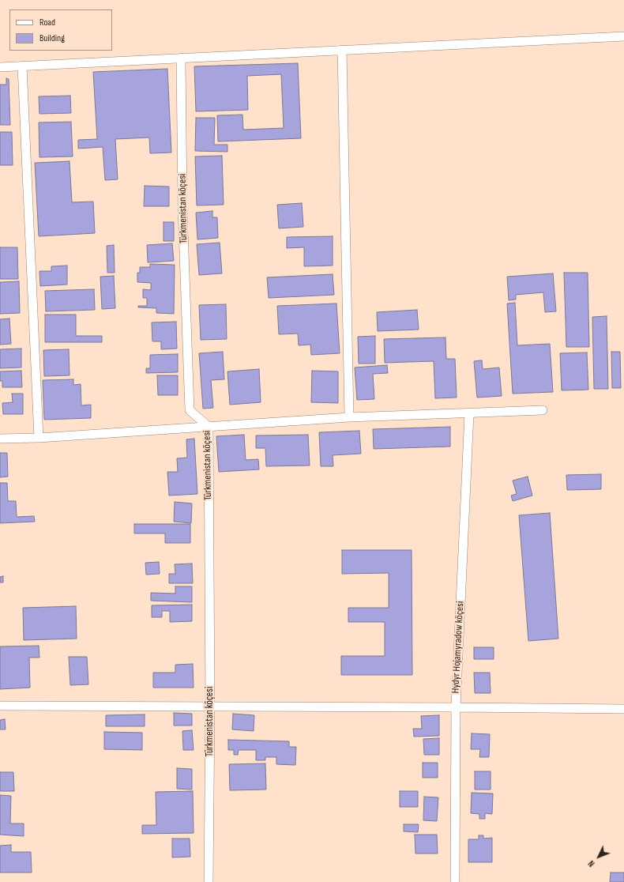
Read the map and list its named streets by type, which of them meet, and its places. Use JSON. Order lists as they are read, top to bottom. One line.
{"streets":{"street":["Türkmenistan köçesi","Hydyr Hojamyradow köçesi"]},"legend":["Road","Building"],"north":"bottom left"}
